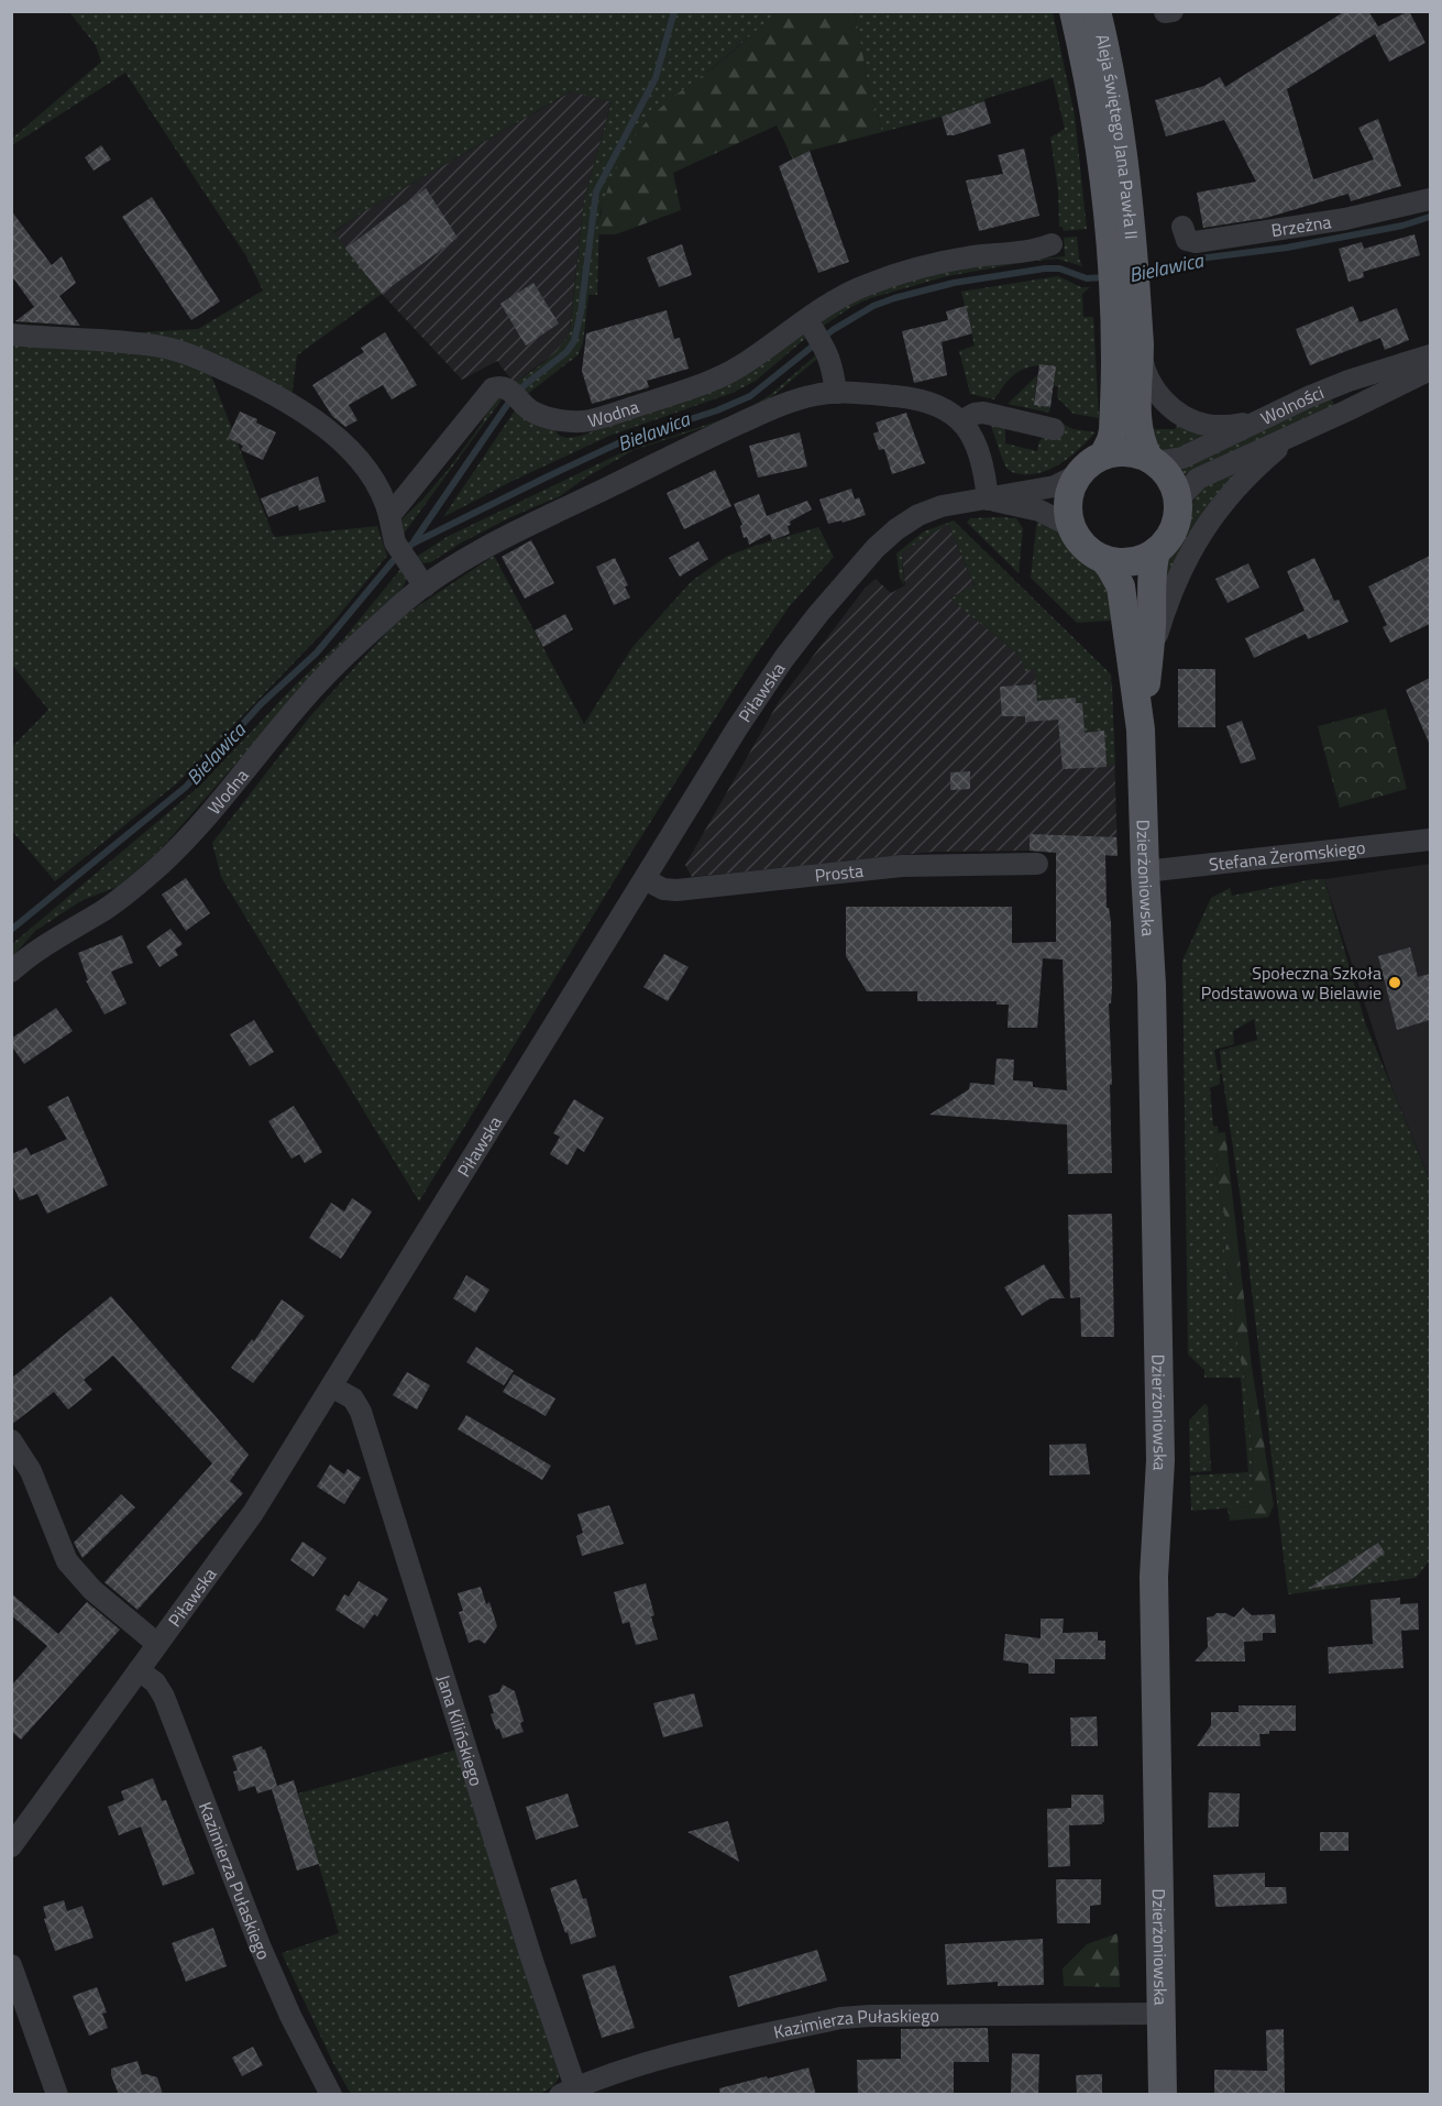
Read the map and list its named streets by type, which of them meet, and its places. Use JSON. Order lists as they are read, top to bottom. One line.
{"streets":{"main road":["Aleja świętego Jana Pawła II","Dzierżoniowska"],"street":["Brzeżna","Wolności","Wodna","Piławska","Stefana Żeromskiego","Prosta","Jana Kilińskiego","Kazimierza Pułaskiego"]},"crossings":[["Aleja świętego Jana Pawła II","Wolności"],["Aleja świętego Jana Pawła II","Piławska"],["Aleja świętego Jana Pawła II","Dzierżoniowska"],["Wolności","Piławska"],["Wolności","Dzierżoniowska"],["Wodna","Piławska"],["Piławska","Prosta"],["Piławska","Dzierżoniowska"],["Piławska","Jana Kilińskiego"],["Piławska","Kazimierza Pułaskiego"],["Stefana Żeromskiego","Dzierżoniowska"],["Dzierżoniowska","Kazimierza Pułaskiego"],["Jana Kilińskiego","Kazimierza Pułaskiego"]],"water":["Bielawica"],"places":["Społeczna Szkoła Podstawowa w Bielawie"]}
